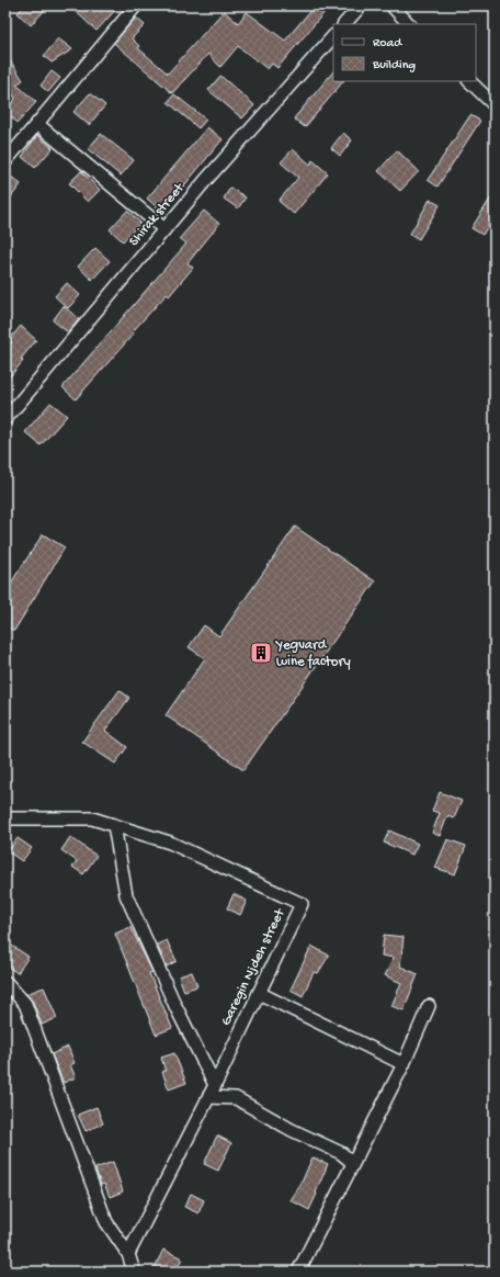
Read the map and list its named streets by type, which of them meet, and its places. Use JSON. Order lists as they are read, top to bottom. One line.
{"streets":{"street":["Shirak street","Garegin Njdeh street"]},"places":{"building":["Yegvard wine factory"]},"legend":["Road","Building"]}
